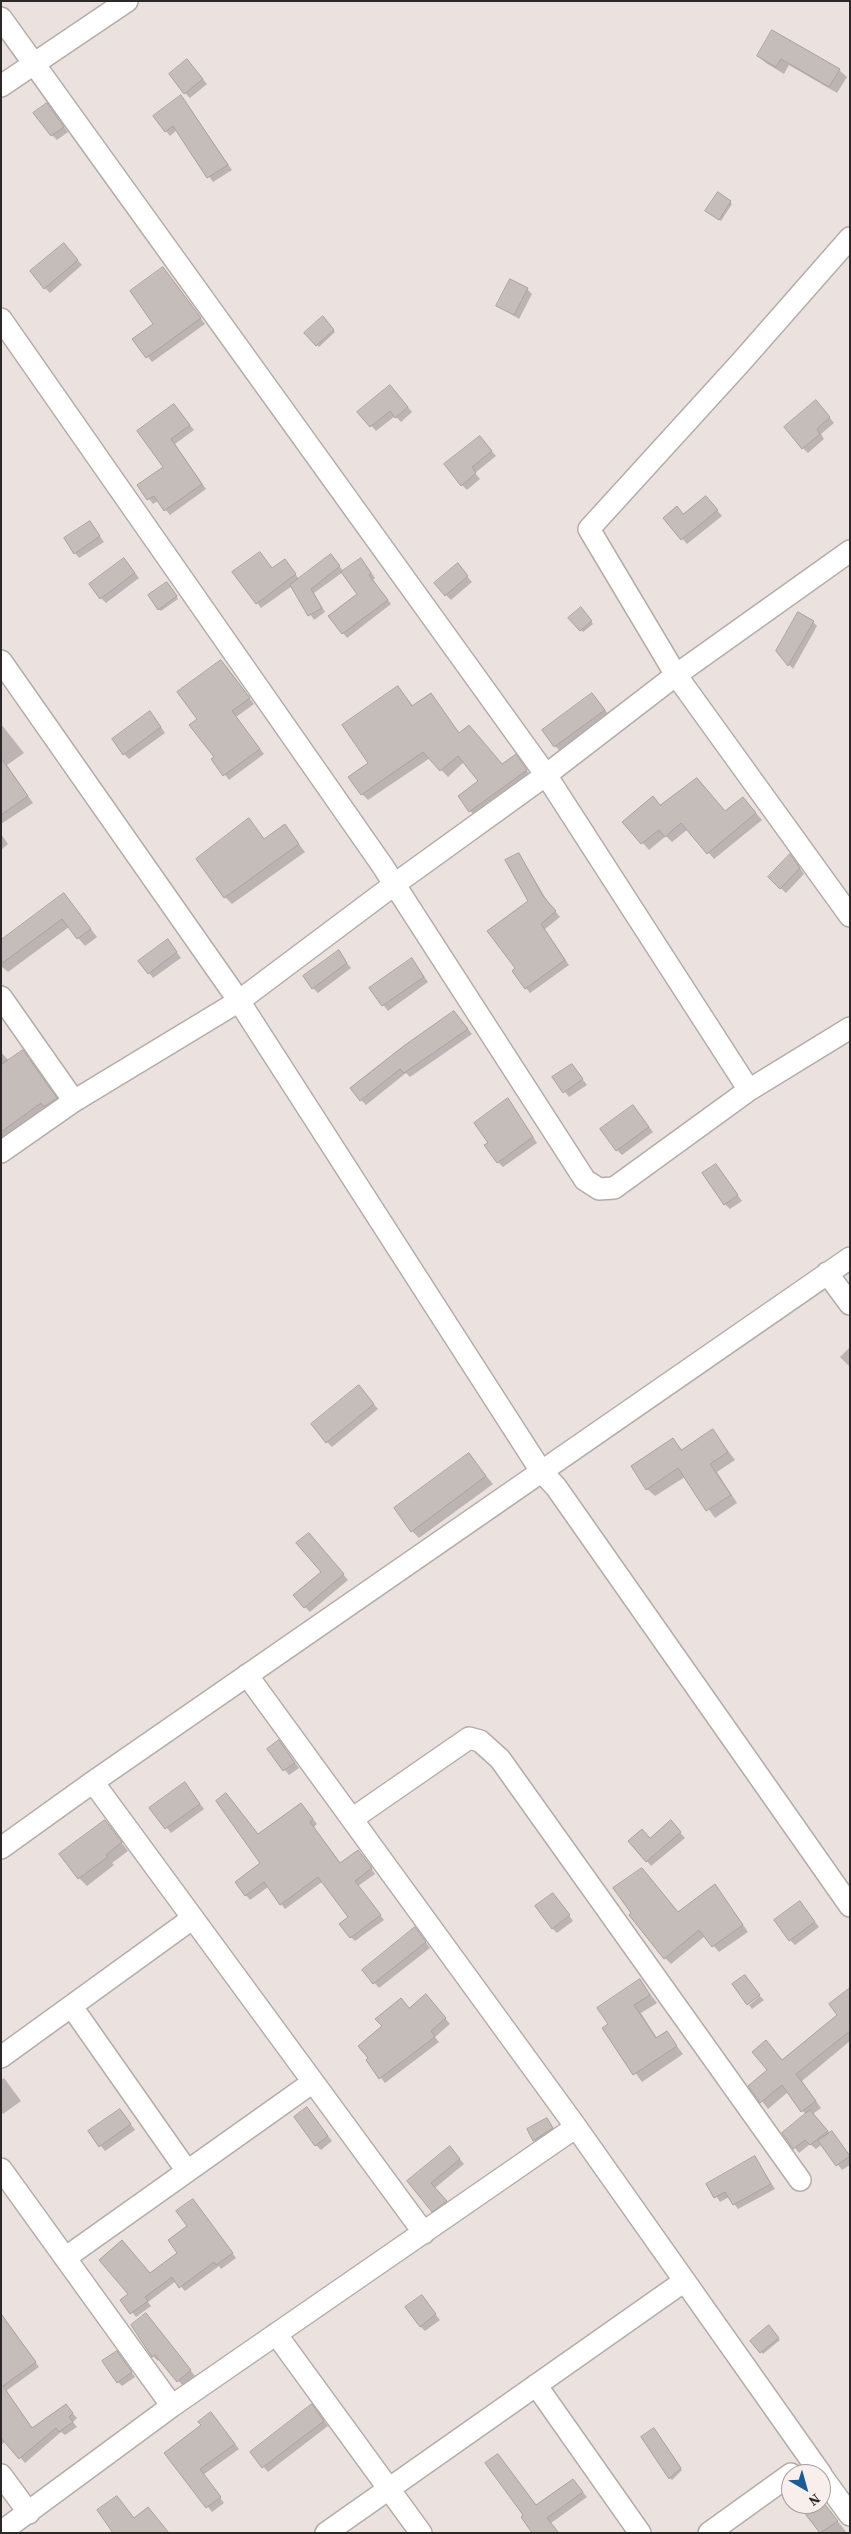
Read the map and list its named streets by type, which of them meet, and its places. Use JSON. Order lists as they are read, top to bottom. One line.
{"north":"bottom right"}
